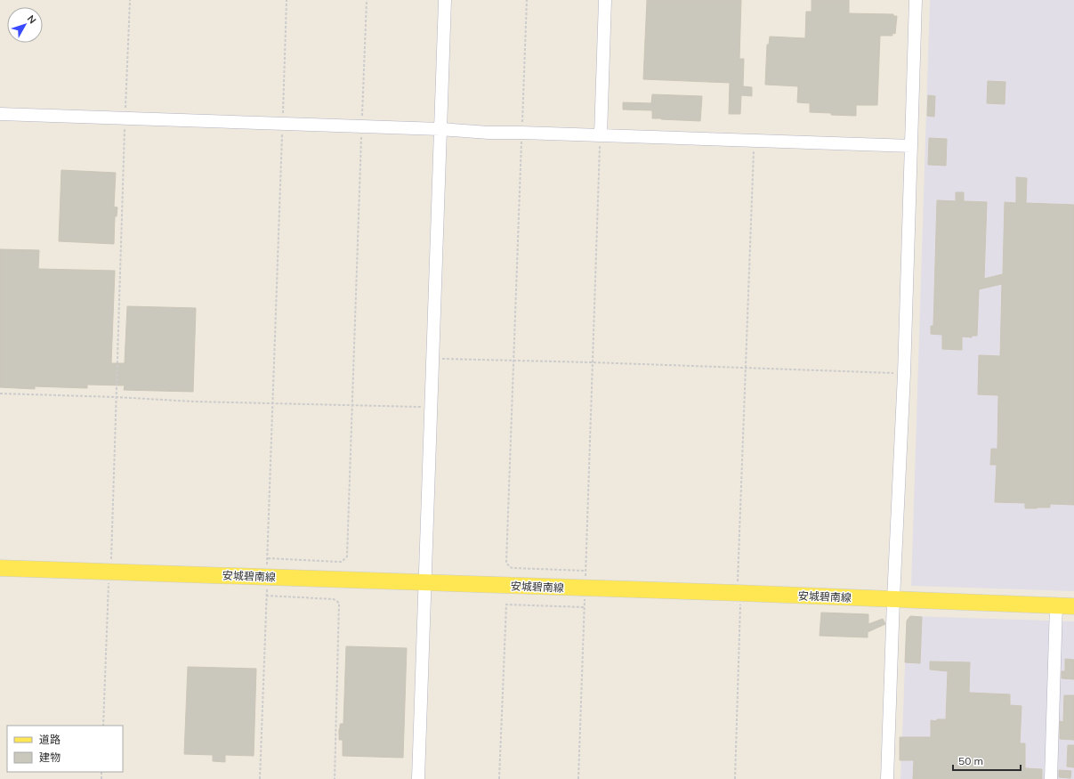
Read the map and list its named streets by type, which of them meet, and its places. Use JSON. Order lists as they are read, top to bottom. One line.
{"streets":{"main road":["安城碧南線"]},"legend":["道路","建物"],"scale_bar":"50 m","north":"top right"}
